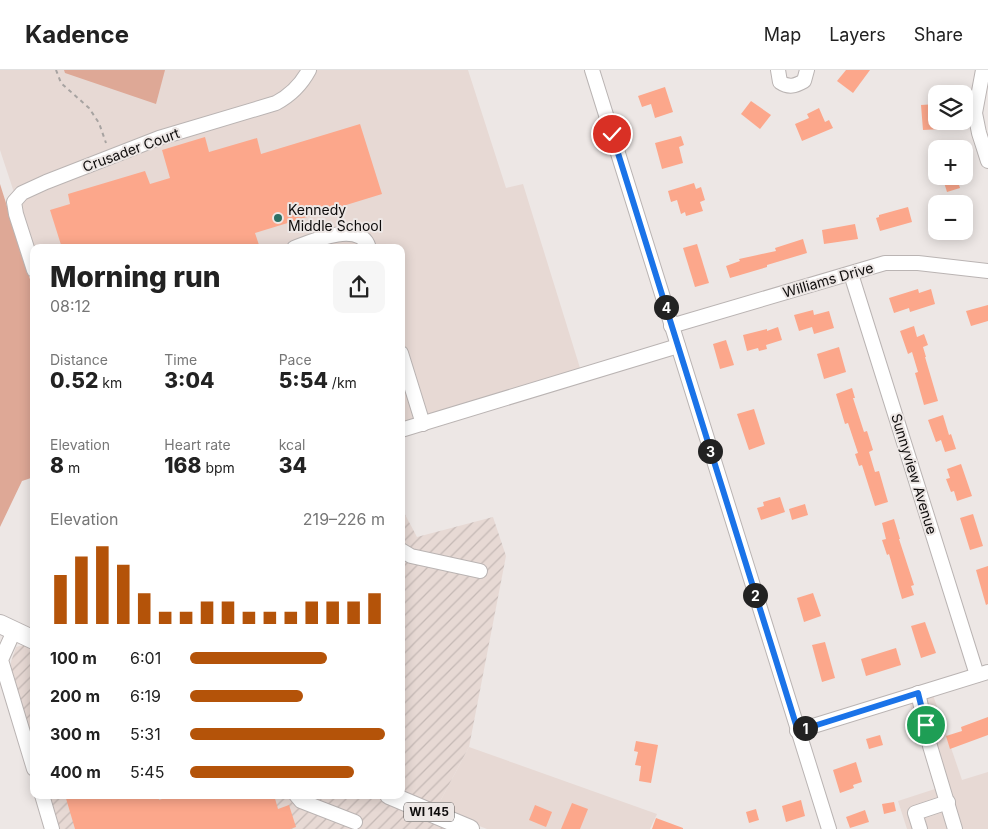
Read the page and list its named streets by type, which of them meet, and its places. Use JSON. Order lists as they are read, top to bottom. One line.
{"streets":{"main road":["WI 145"],"street":["Crusader Court","Williams Drive","Sunnyview Avenue"]},"crossings":[["Williams Drive","Sunnyview Avenue"]],"places":["Kennedy Middle School"],"page":{"header":"Kadence","nav":["Map","Layers","Share"],"map_buttons":["+","−"],"heading":["Morning run","08:12"],"pins":["4","3","2","1"],"stats":[["Distance","0.52 km"],["Time","3:04"],["Pace","5:54 /km"],["Elevation","8 m"],["Heart rate","168 bpm"],["kcal","34"]],"chart":["Elevation","219–226 m"],"list":[{"name":"100 m","note":"6:01"},{"name":"200 m","note":"6:19"},{"name":"300 m","note":"5:31"},{"name":"400 m","note":"5:45"}]}}
